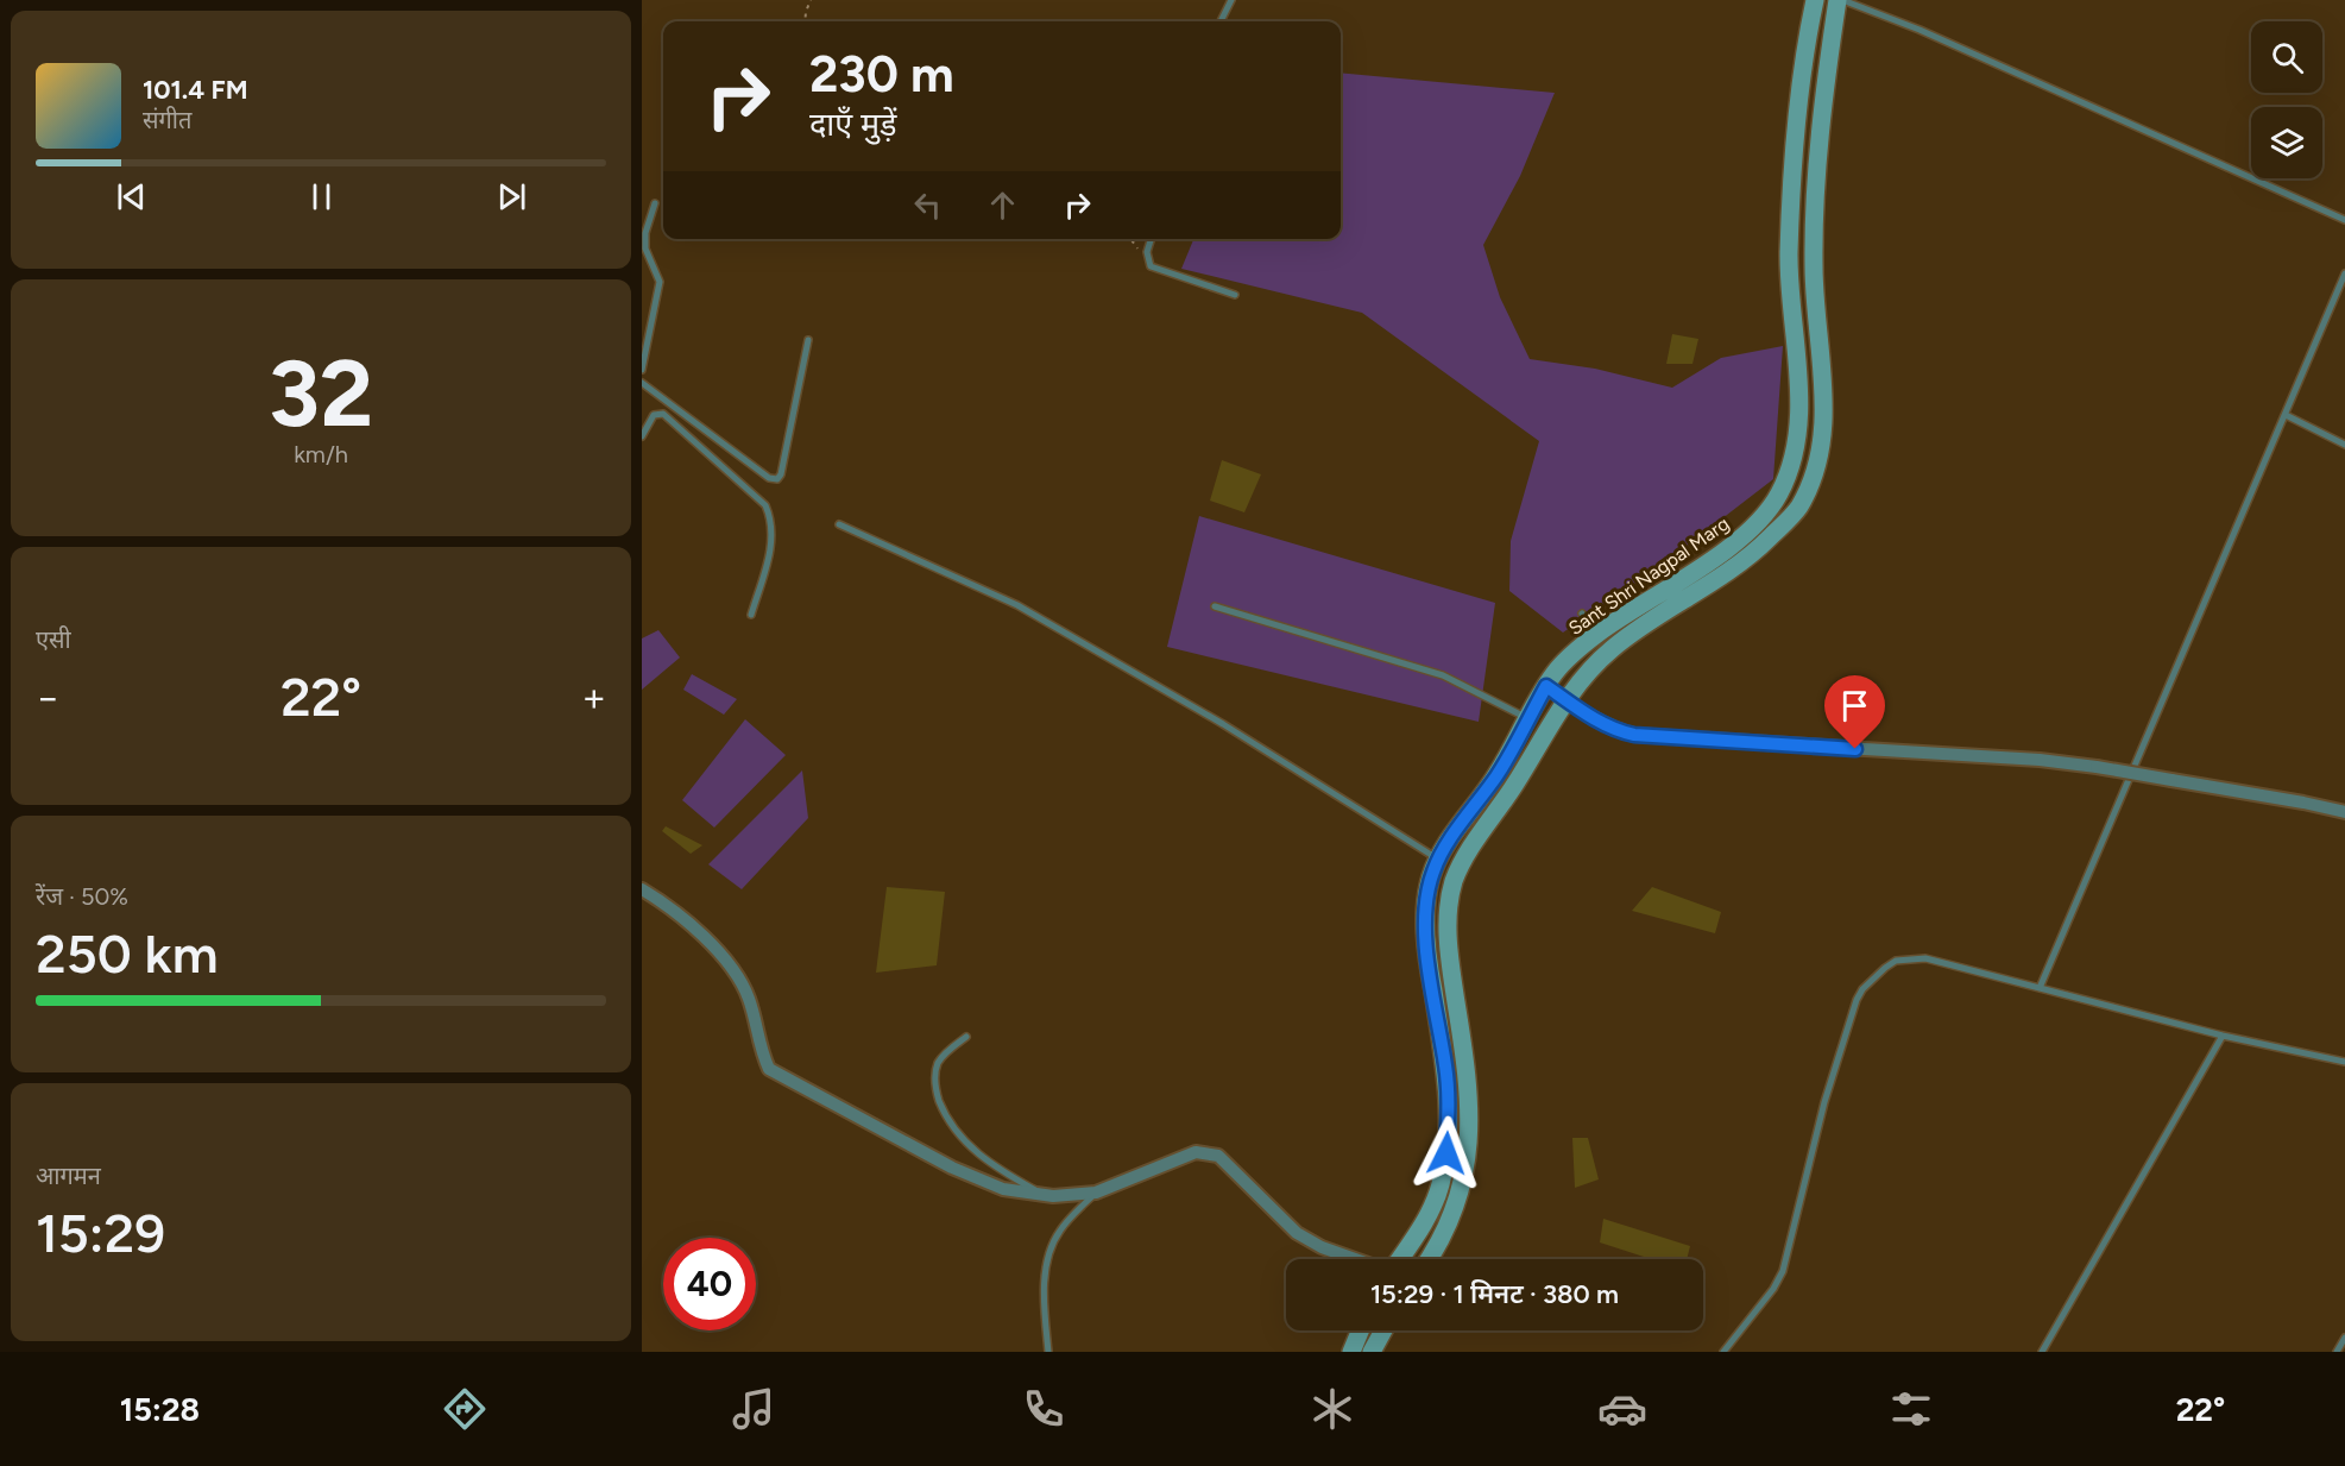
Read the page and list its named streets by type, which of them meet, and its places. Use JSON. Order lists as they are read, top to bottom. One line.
{"streets":{"street":["Sant Shri Nagpal Marg"]},"page":{"turn":["230 m","दाएँ मुड़ें"],"song":["101.4 FM","संगीत"],"tile":[["32","km/h"],"एसी",["रेंज · 50%","250 km"],["आगमन","15:29"]],"heat":["−","22°","+"],"limit":"40","trip":"15:29 · 1 मिनट · 380 m","tabs":["15:28","22°"]}}
